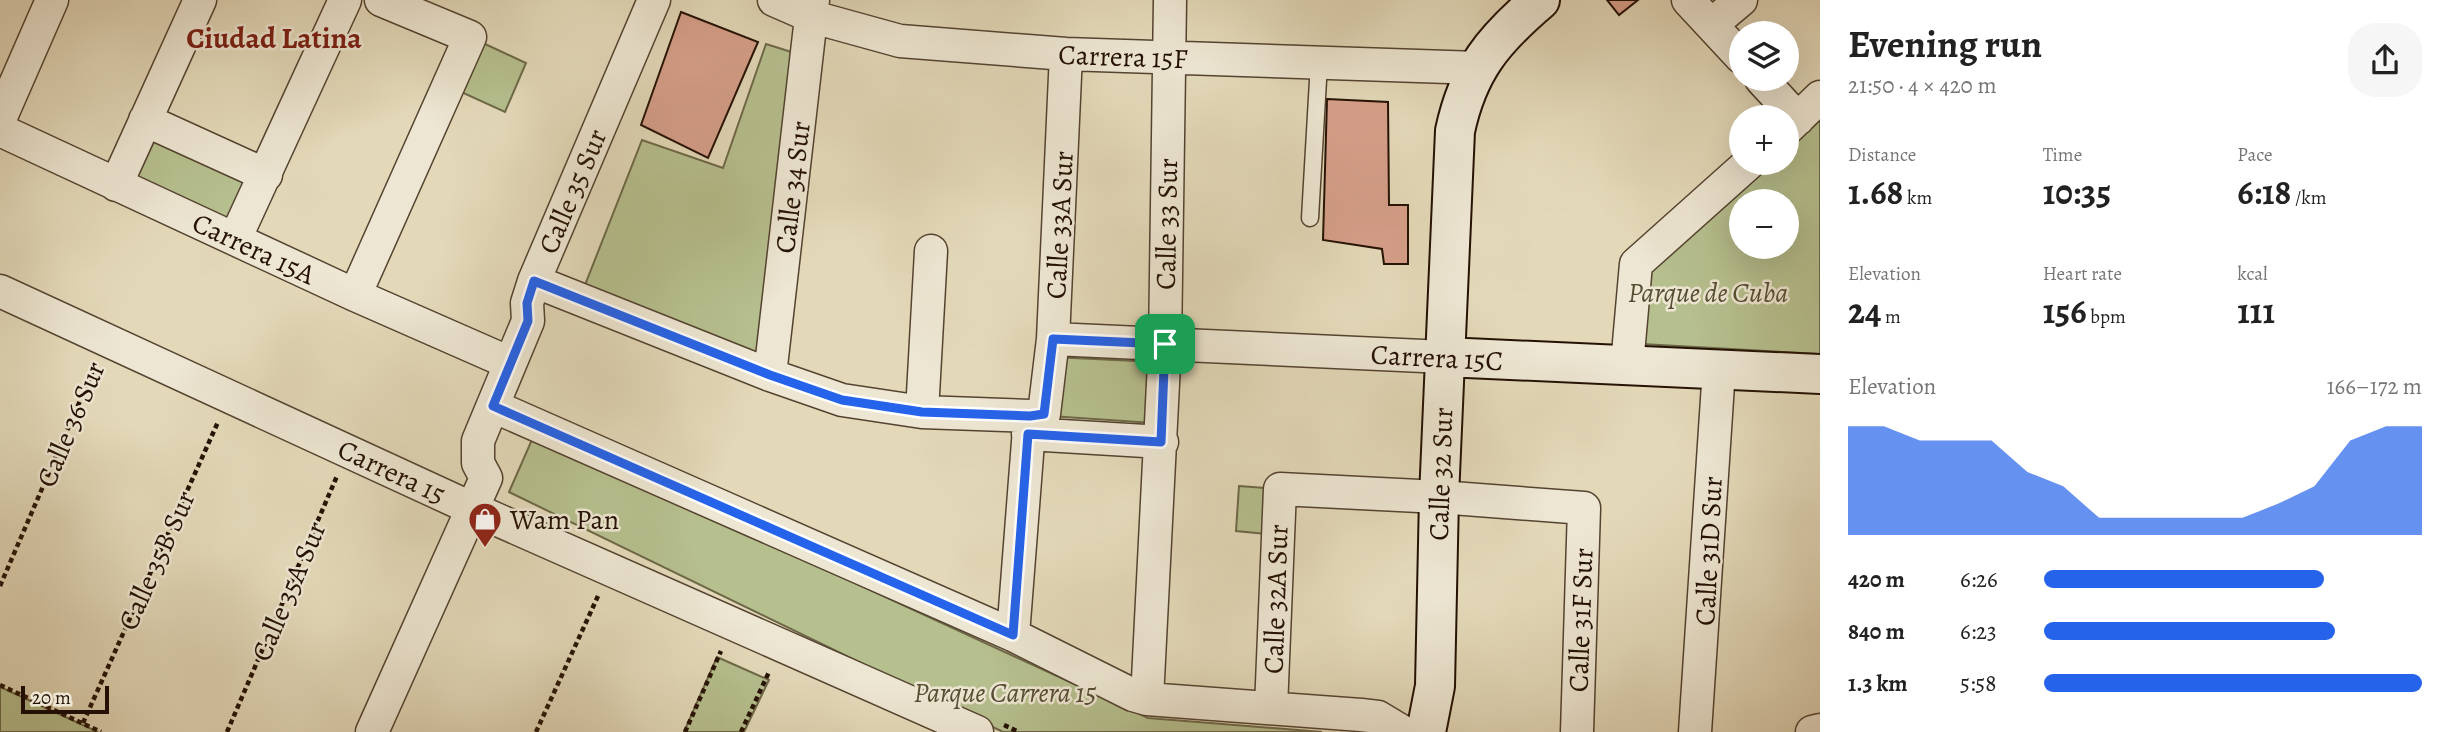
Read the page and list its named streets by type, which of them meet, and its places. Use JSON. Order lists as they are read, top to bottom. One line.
{"streets":{"street":["Carrera 15F","Calle 34 Sur","Calle 35 Sur","Calle 33 Sur","Calle 33A Sur","Carrera 15A","Carrera 15C","Carrera 15","Calle 32 Sur","Calle 31D Sur","Calle 32A Sur","Calle 31F Sur"],"path":["Calle 36 Sur","Calle 35B Sur","Calle 35A Sur"]},"crossings":[["Carrera 15F","Calle 34 Sur"],["Carrera 15F","Calle 33 Sur"],["Carrera 15F","Calle 33A Sur"],["Carrera 15F","Calle 32 Sur"],["Calle 35 Sur","Carrera 15A"],["Calle 35 Sur","Carrera 15"],["Calle 33 Sur","Carrera 15C"],["Calle 33A Sur","Carrera 15C"],["Carrera 15C","Calle 32 Sur"],["Carrera 15C","Calle 31D Sur"],["Calle 36 Sur","Carrera 15"],["Carrera 15","Calle 35B Sur"],["Carrera 15","Calle 35A Sur"],["Calle 32 Sur","Calle 32A Sur"],["Calle 32 Sur","Calle 31F Sur"],["Calle 32A Sur","Calle 31F Sur"]],"districts":["Ciudad Latina"],"parks":["Parque de Cuba","Parque Carrera 15"],"places":{"shop":["Wam Pan"]},"scale_bar":"20 m","page":{"heading":["Evening run","21:50 · 4 × 420 m"],"map_buttons":["+","−"],"stats":[["Distance","1.68 km"],["Time","10:35"],["Pace","6:18 /km"],["Elevation","24 m"],["Heart rate","156 bpm"],["kcal","111"]],"chart":["Elevation","166–172 m"],"list":[{"name":"420 m","note":"6:26"},{"name":"840 m","note":"6:23"},{"name":"1.3 km","note":"5:58"}],"scale":"20 m"}}
